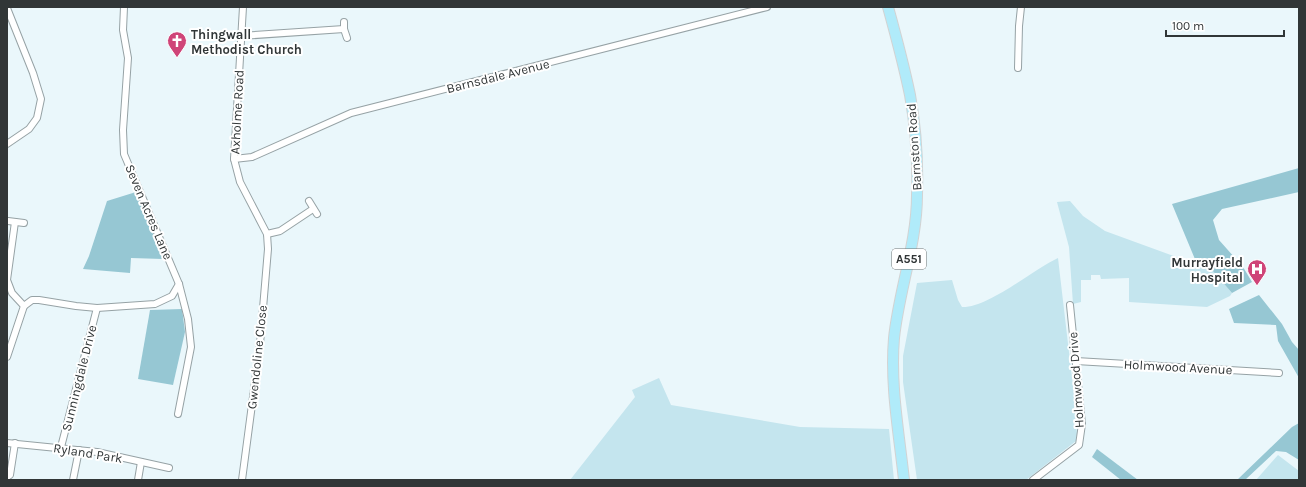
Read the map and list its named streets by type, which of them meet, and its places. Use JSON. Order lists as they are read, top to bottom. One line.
{"streets":{"main road":["Barnston Road","A551"],"street":["Barnsdale Avenue","Axholme Road","Seven Acres Lane","Gwendoline Close","Holmwood Avenue","Sunningdale Drive","Holmwood Drive","Ryland Park"]},"crossings":[["Barnsdale Avenue","Axholme Road"],["Axholme Road","Gwendoline Close"],["Holmwood Avenue","Holmwood Drive"],["Sunningdale Drive","Ryland Park"]],"places":{"church":["Thingwall Methodist Church"],"hospital":["Murrayfield Hospital"]},"scale_bar":"100 m"}
